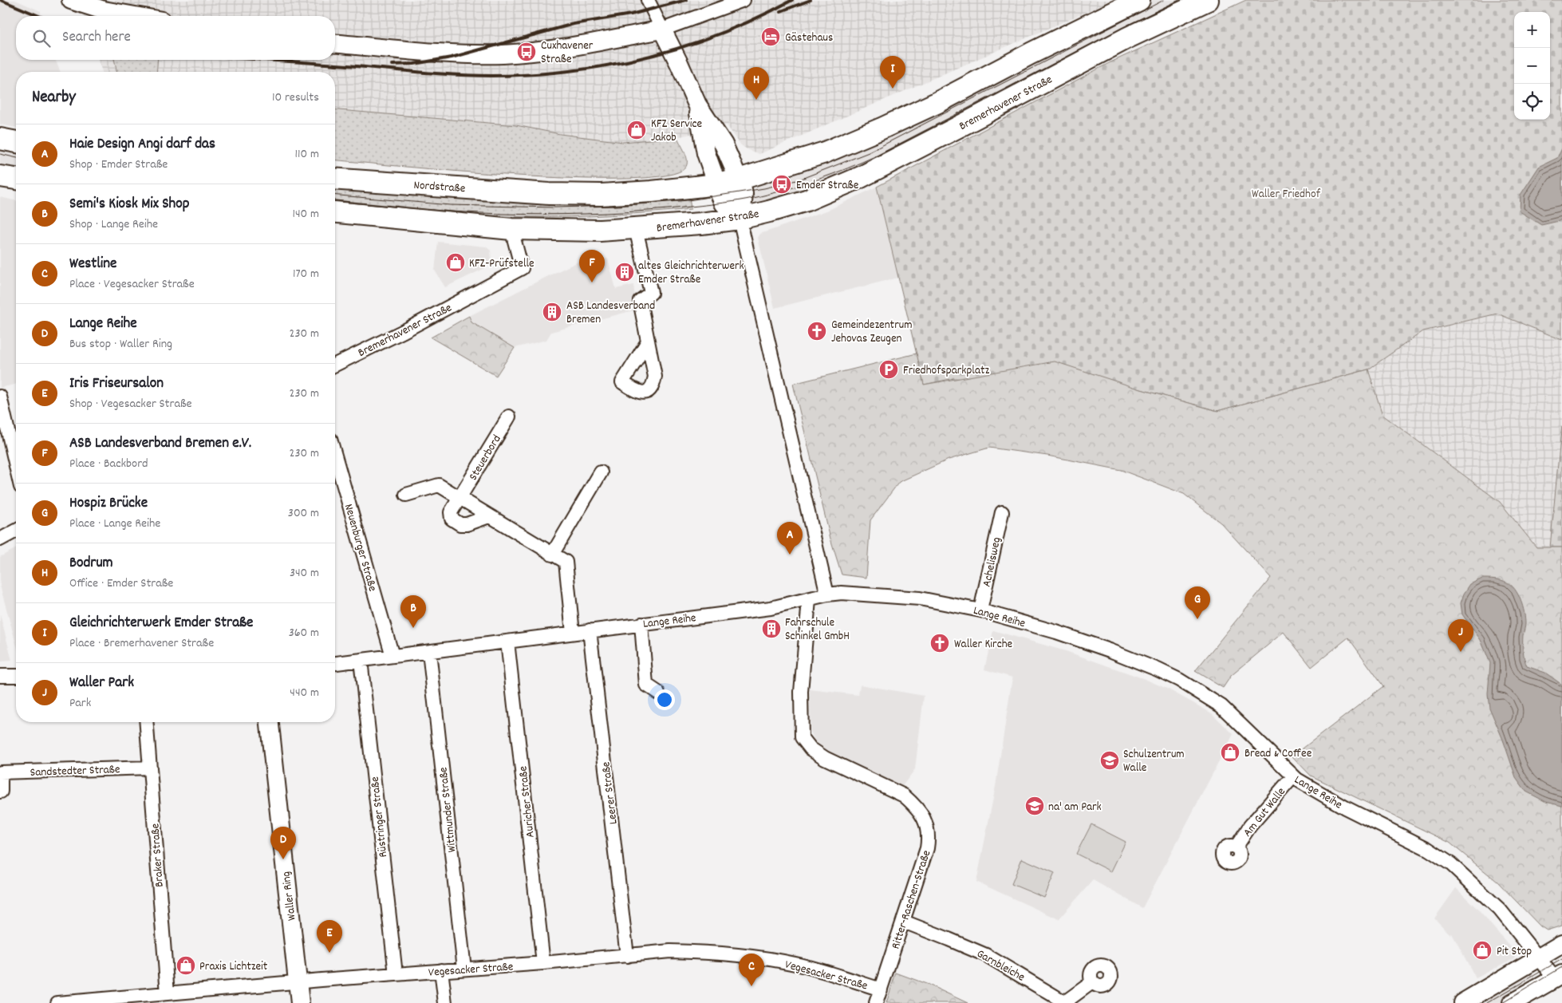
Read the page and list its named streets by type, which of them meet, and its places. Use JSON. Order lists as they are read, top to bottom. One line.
{"streets":{"main road":["Bremerhavener Straße","Nordstraße"],"street":["Steuerbord","Neuenburger Straße","Achelisweg","Lange Reihe","Sandstedter Straße","Leerer Straße","Auricher Straße","Wittmunder Straße","Am Gut Walle","Rüstringer Straße","Braker Straße","Waller Ring","Ritter-Raschen-Straße","Garnbleiche","Vegesacker Straße"]},"crossings":[["Neuenburger Straße","Lange Reihe"],["Achelisweg","Lange Reihe"],["Lange Reihe","Leerer Straße"],["Lange Reihe","Auricher Straße"],["Lange Reihe","Wittmunder Straße"],["Lange Reihe","Am Gut Walle"],["Lange Reihe","Rüstringer Straße"],["Lange Reihe","Ritter-Raschen-Straße"],["Sandstedter Straße","Braker Straße"],["Leerer Straße","Vegesacker Straße"],["Auricher Straße","Vegesacker Straße"],["Wittmunder Straße","Vegesacker Straße"],["Rüstringer Straße","Vegesacker Straße"],["Braker Straße","Vegesacker Straße"],["Waller Ring","Vegesacker Straße"],["Ritter-Raschen-Straße","Garnbleiche"],["Ritter-Raschen-Straße","Vegesacker Straße"]],"parks":["Waller Friedhof"],"places":{"hotel":["Gästehaus"],"bus stop":["Cuxhavener Straße","Emder Straße"],"shop":["KFZ Service Jakob","KFZ-Prüfstelle","Bread & Coffee","Pit Stop","Praxis Lichtzeit"],"building":["altes Gleichrichterwerk Emder Straße","ASB Landesverband Bremen","Fahrschule Schinkel GmbH"],"church":["Gemeindezentrum Jehovas Zeugen","Waller Kirche"],"parking":["Friedhofsparkplatz"],"school or university":["Schulzentrum Walle","na' am Park"]},"page":{"map_buttons":["+","−"],"search":"Search here","pins":["I","H","F","A","G","B","J","D","E","C"],"heading":["Nearby","10 results"],"list":[{"mark":"A","name":"Haie Design Angi darf das","note":"Shop · Emder Straße","value":"110 m"},{"mark":"B","name":"Semi's Kiosk Mix Shop","note":"Shop · Lange Reihe","value":"140 m"},{"mark":"C","name":"Westline","note":"Place · Vegesacker Straße","value":"170 m"},{"mark":"D","name":"Lange Reihe","note":"Bus stop · Waller Ring","value":"230 m"},{"mark":"E","name":"Iris Friseursalon","note":"Shop · Vegesacker Straße","value":"230 m"},{"mark":"F","name":"ASB Landesverband Bremen e.V.","note":"Place · Backbord","value":"230 m"},{"mark":"G","name":"Hospiz Brücke","note":"Place · Lange Reihe","value":"300 m"},{"mark":"H","name":"Bodrum","note":"Office · Emder Straße","value":"340 m"},{"mark":"I","name":"Gleichrichterwerk Emder Straße","note":"Place · Bremerhavener Straße","value":"360 m"},{"mark":"J","name":"Waller Park","note":"Park","value":"440 m"}]}}
